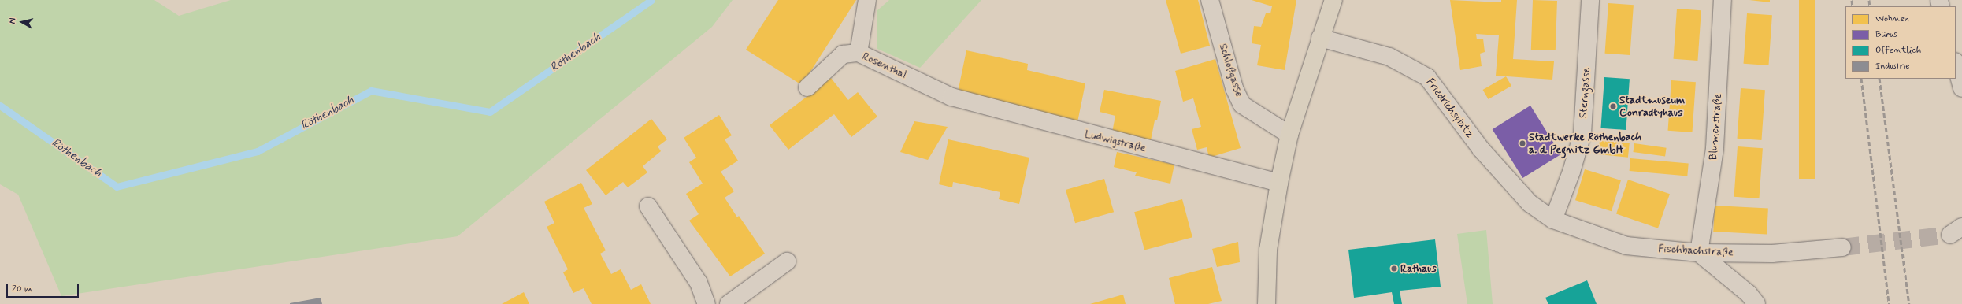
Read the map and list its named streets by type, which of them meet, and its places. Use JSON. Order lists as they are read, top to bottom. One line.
{"streets":{"street":["Rosenthal","Schloßgasse","Sterngasse","Friedrichsplatz","Blumenstraße","Ludwigstraße","Fischbachstraße"]},"crossings":[["Rosenthal","Ludwigstraße"],["Sterngasse","Friedrichsplatz"],["Sterngasse","Fischbachstraße"],["Friedrichsplatz","Fischbachstraße"],["Blumenstraße","Fischbachstraße"]],"water":["Röthenbach"],"places":["Stadtmuseum Conradtyhaus","Stadtwerke Röthenbach a. d. Pegnitz GmbH","Rathaus"],"legend":["Wohnen","Büros","Öffentlich","Industrie"],"scale_bar":"20 m","north":"left"}
